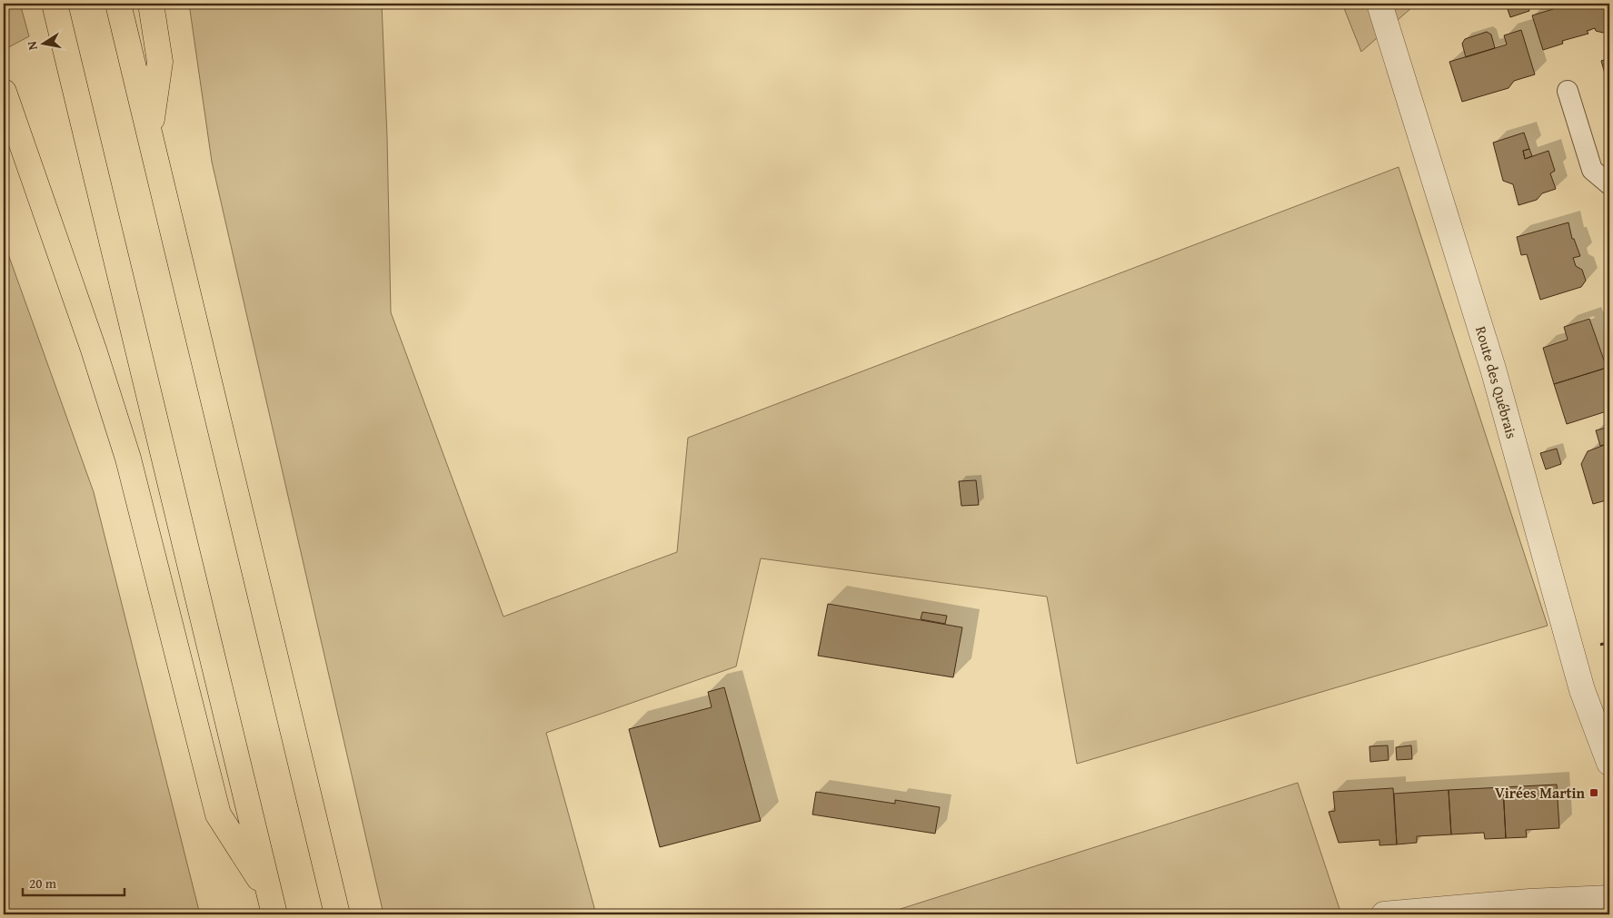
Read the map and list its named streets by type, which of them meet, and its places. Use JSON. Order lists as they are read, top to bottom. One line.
{"streets":{"street":["Route des Québrais"]},"places":{"transit":["Virées Martin"]},"scale_bar":"20 m","north":"left"}
